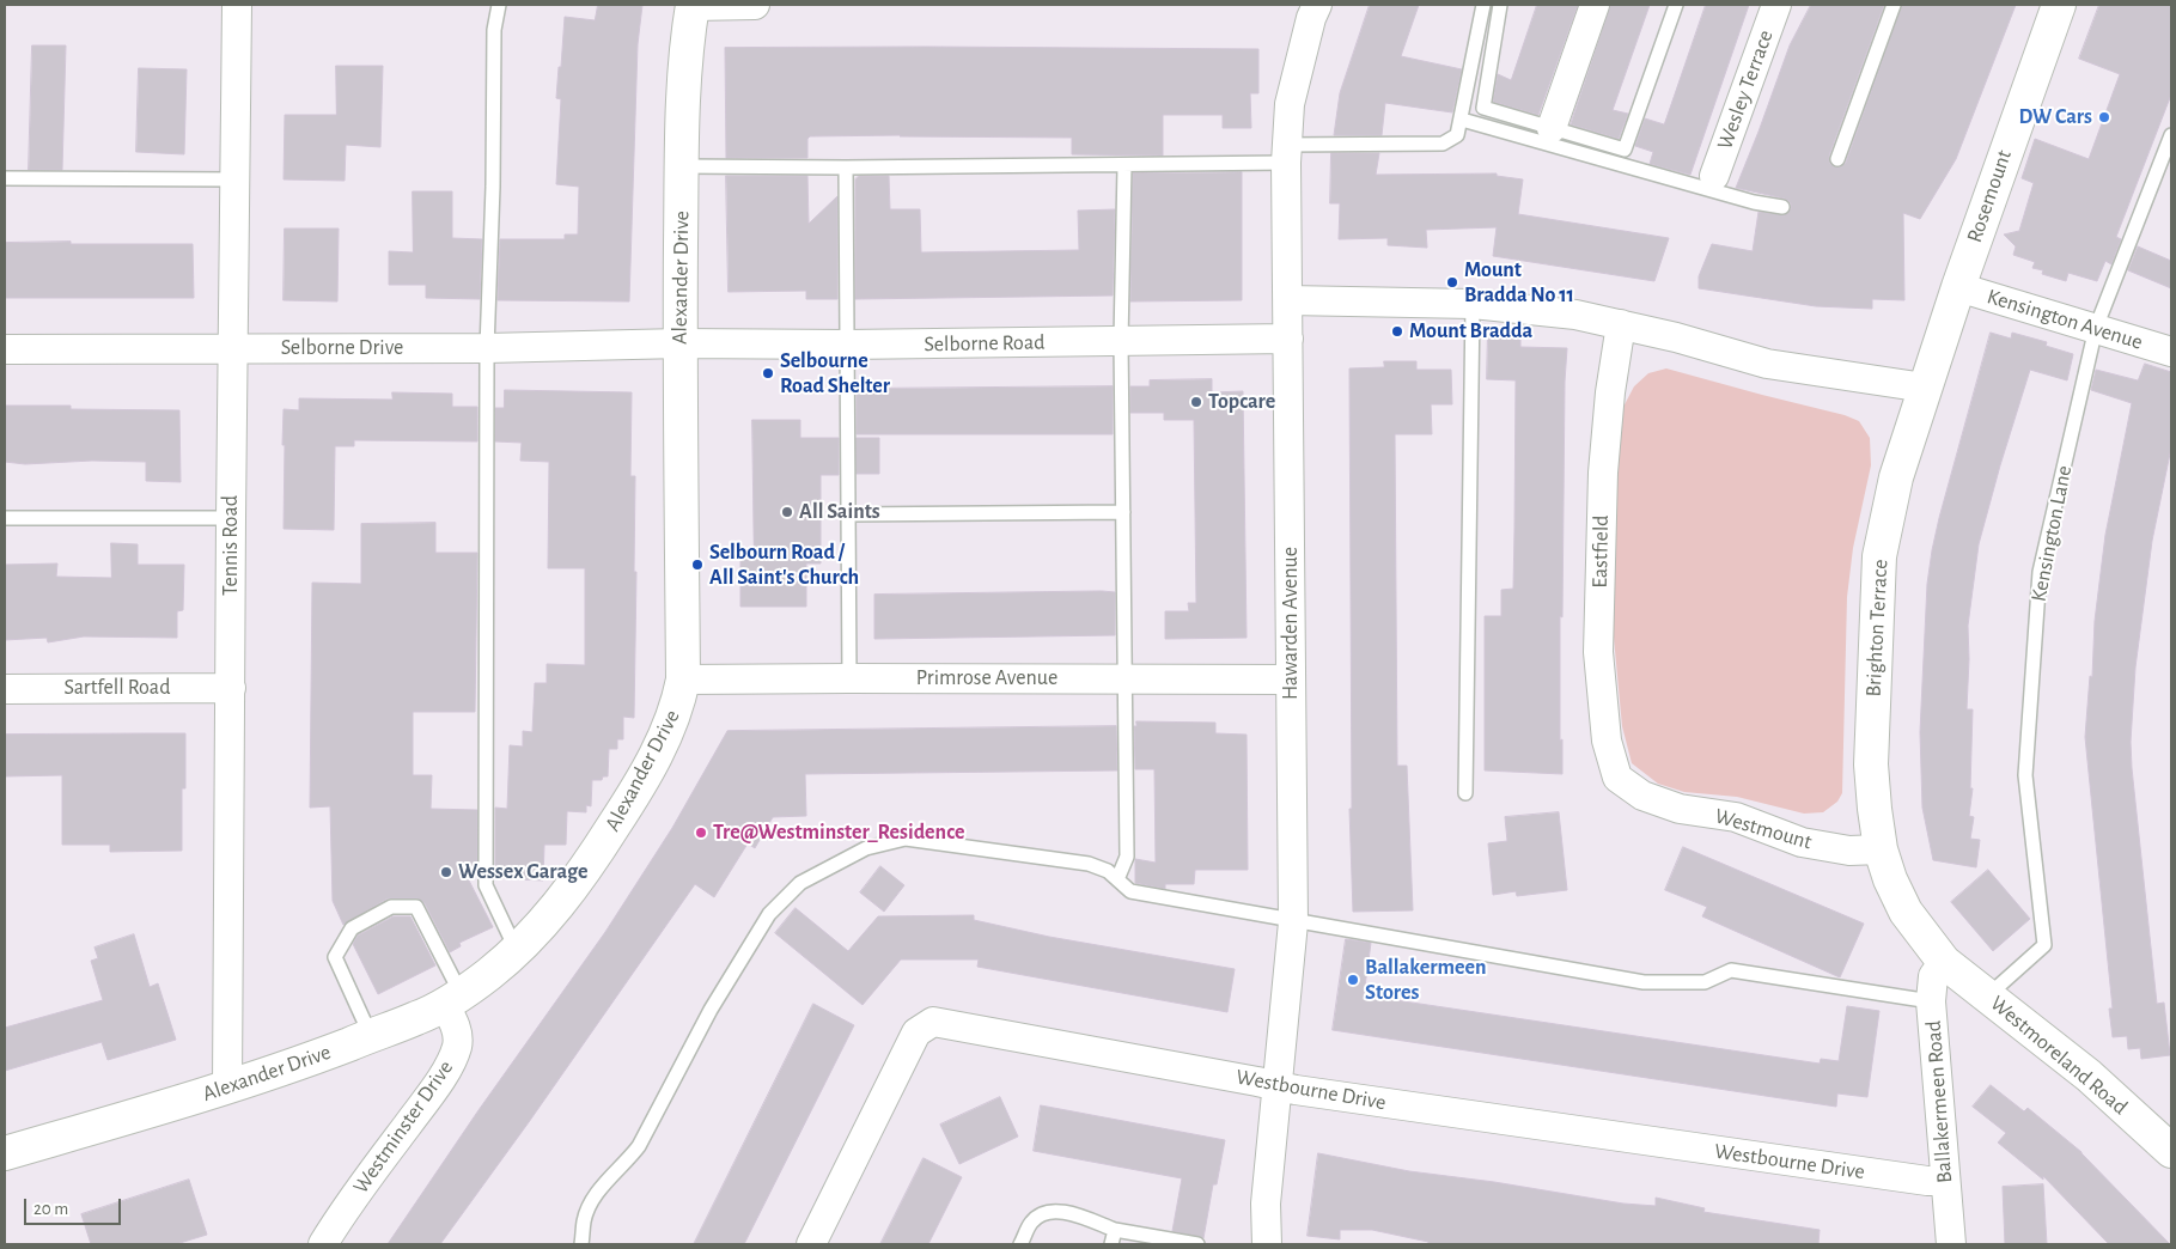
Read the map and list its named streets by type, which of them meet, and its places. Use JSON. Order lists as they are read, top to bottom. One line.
{"streets":{"main road":["Rosemount","Alexander Drive","Brighton Terrace","Westmoreland Road"],"street":["Wesley Terrace","Kensington Avenue","Selborne Road","Selborne Drive","Tennis Road","Eastfield","Hawarden Avenue","Primrose Avenue","Sartfell Road","Westmount","Westbourne Drive","Ballakermeen Road","Westminster Drive"],"lane":["Kensington Lane"]},"crossings":[["Rosemount","Kensington Avenue"],["Rosemount","Brighton Terrace"],["Alexander Drive","Selborne Road"],["Alexander Drive","Selborne Drive"],["Alexander Drive","Tennis Road"],["Alexander Drive","Primrose Avenue"],["Alexander Drive","Westminster Drive"],["Kensington Avenue","Kensington Lane"],["Kensington Avenue","Brighton Terrace"],["Selborne Road","Selborne Drive"],["Selborne Road","Hawarden Avenue"],["Selborne Drive","Tennis Road"],["Kensington Lane","Westmoreland Road"],["Tennis Road","Sartfell Road"],["Eastfield","Westmount"],["Hawarden Avenue","Primrose Avenue"],["Hawarden Avenue","Westbourne Drive"],["Brighton Terrace","Westmount"],["Brighton Terrace","Westmoreland Road"],["Brighton Terrace","Ballakermeen Road"],["Westmoreland Road","Ballakermeen Road"],["Westbourne Drive","Ballakermeen Road"]],"places":["DW Cars","Mount Bradda No 11","Mount Bradda","Selbourne Road Shelter","Topcare","All Saints","Selbourn Road / All Saint's Church","Tre@Westminster_Residence","Wessex Garage","Ballakermeen Stores"],"scale_bar":"20 m"}
